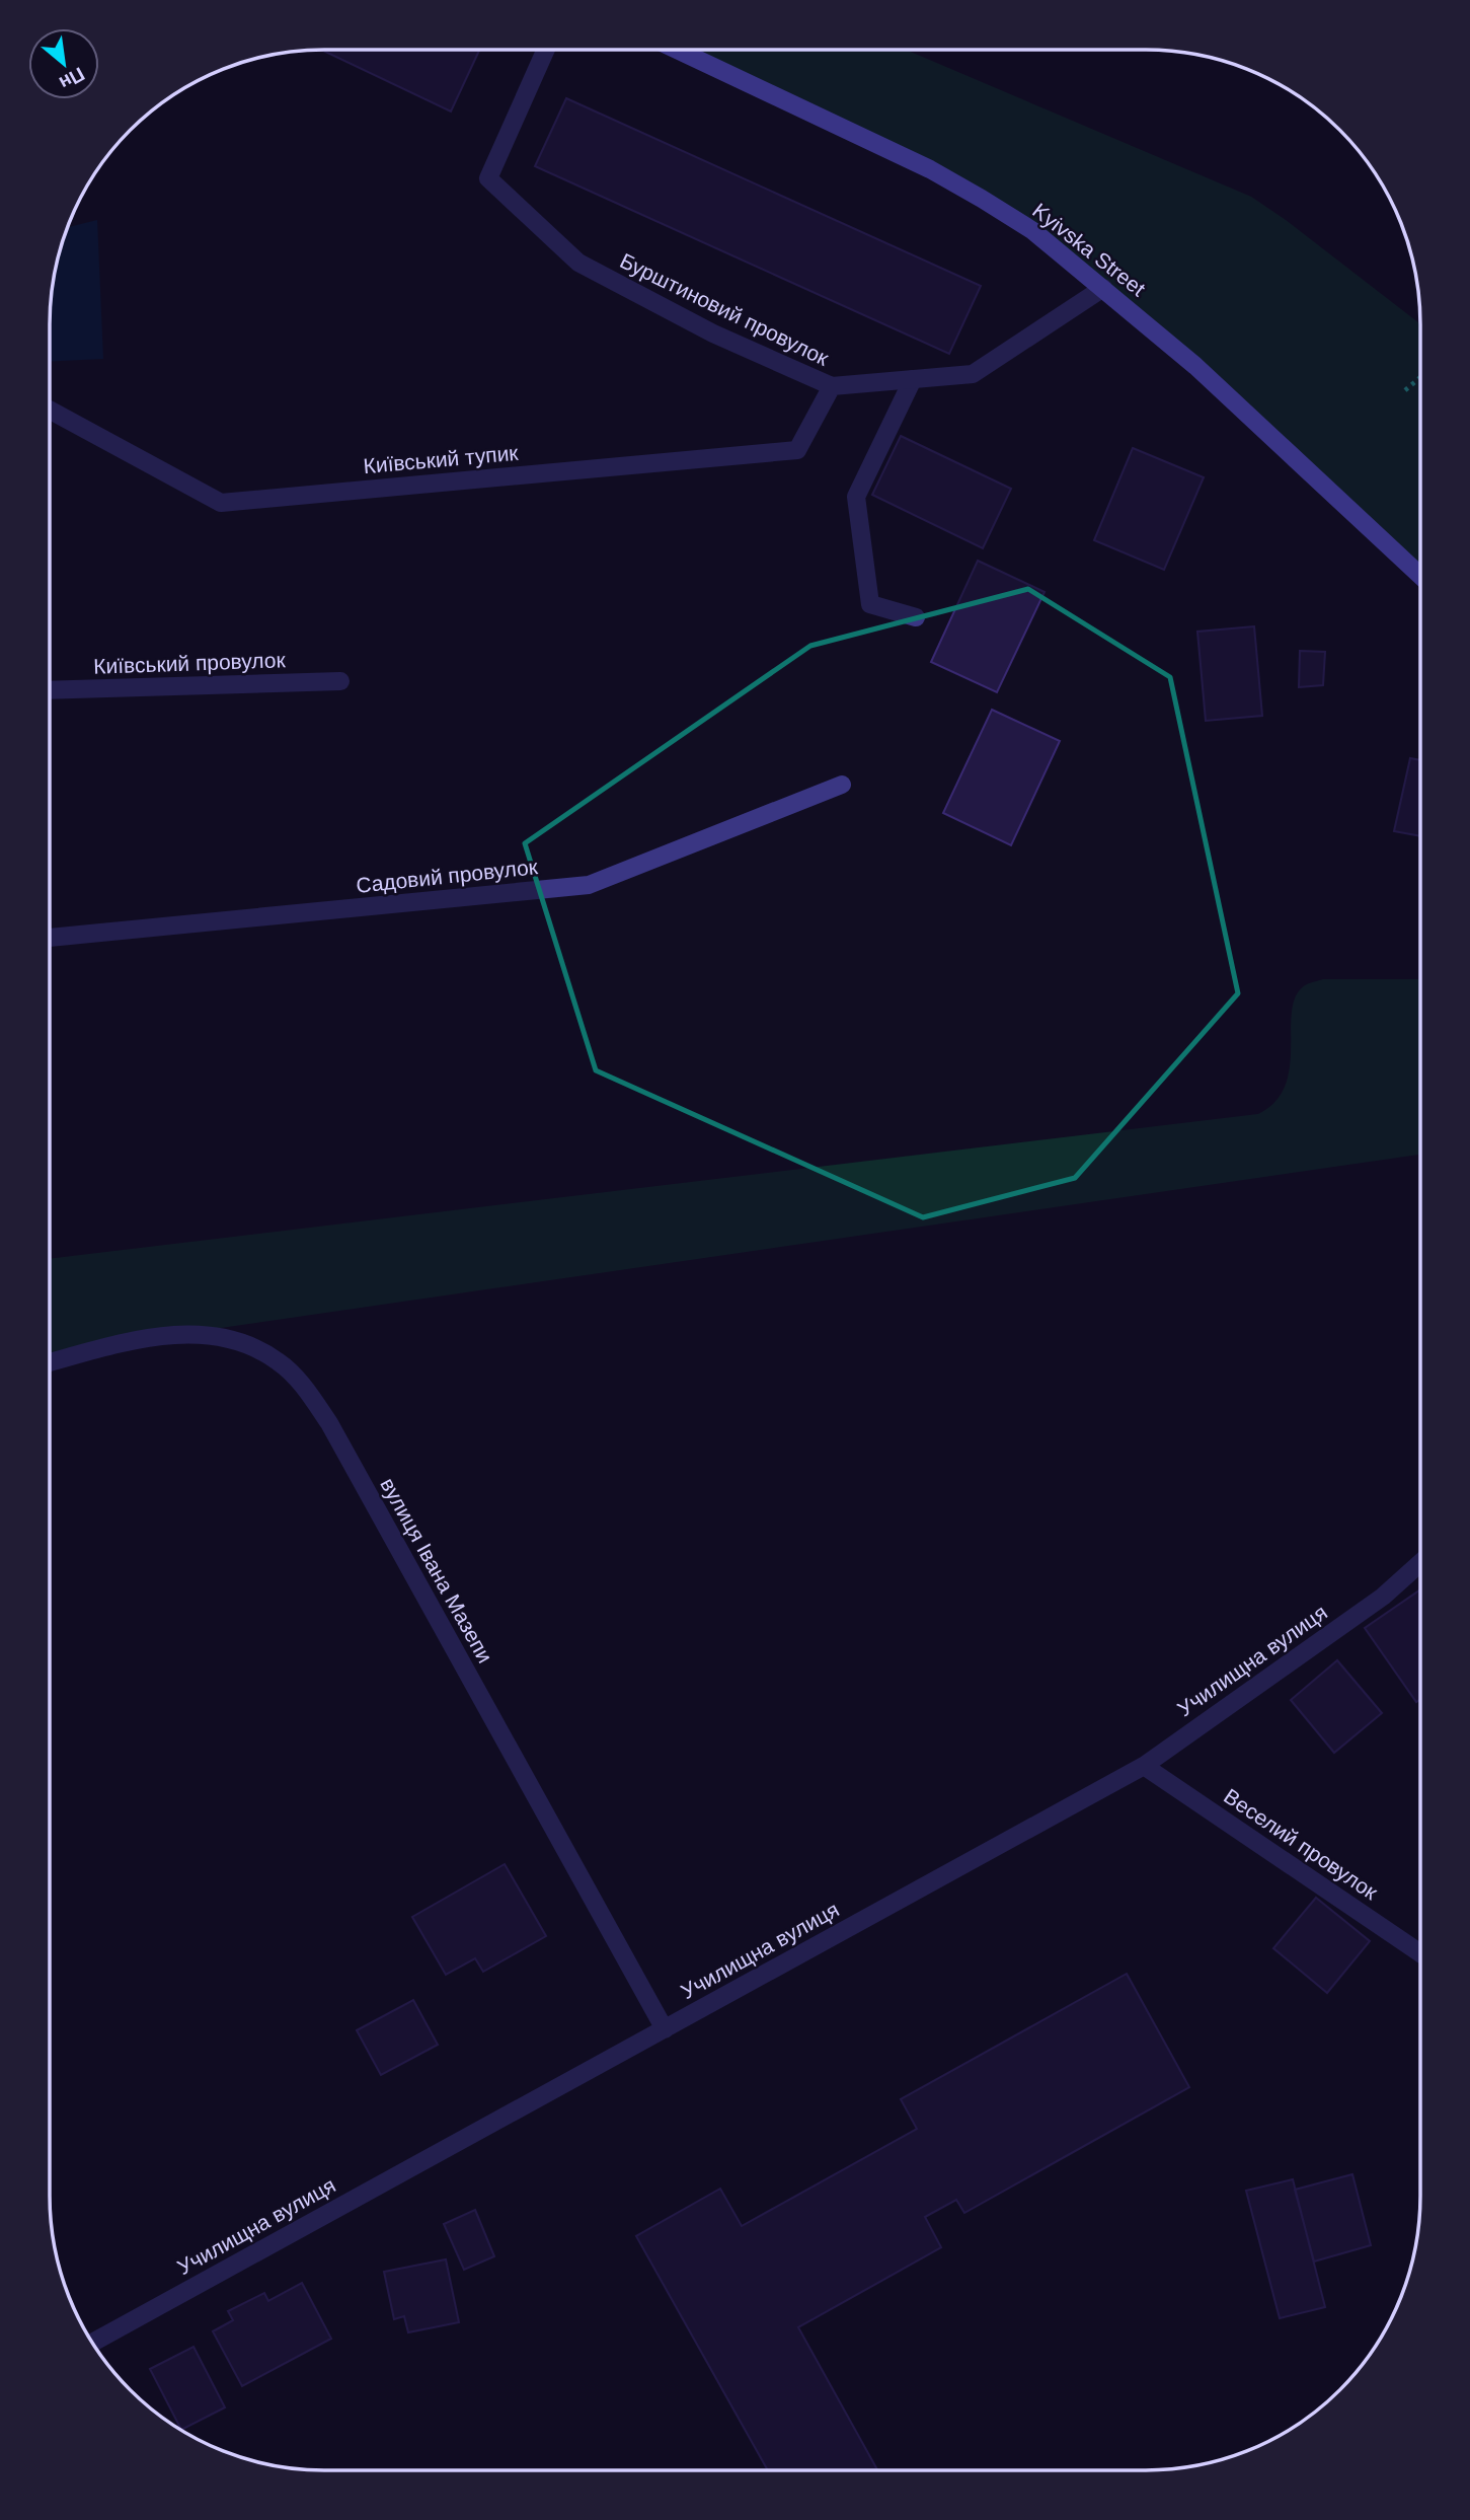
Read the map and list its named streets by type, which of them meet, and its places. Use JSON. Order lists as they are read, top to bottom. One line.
{"streets":{"street":["Kyivska Street","Бурштиновий провулок","Київський тупик","Київський провулок","Садовий провулок","вулиця Івана Мазепи","Училищна вулиця","Веселий провулок"]},"crossings":[["Kyivska Street","Бурштиновий провулок"],["Бурштиновий провулок","Київський тупик"],["вулиця Івана Мазепи","Училищна вулиця"],["Училищна вулиця","Веселий провулок"]],"north":"bottom right"}
